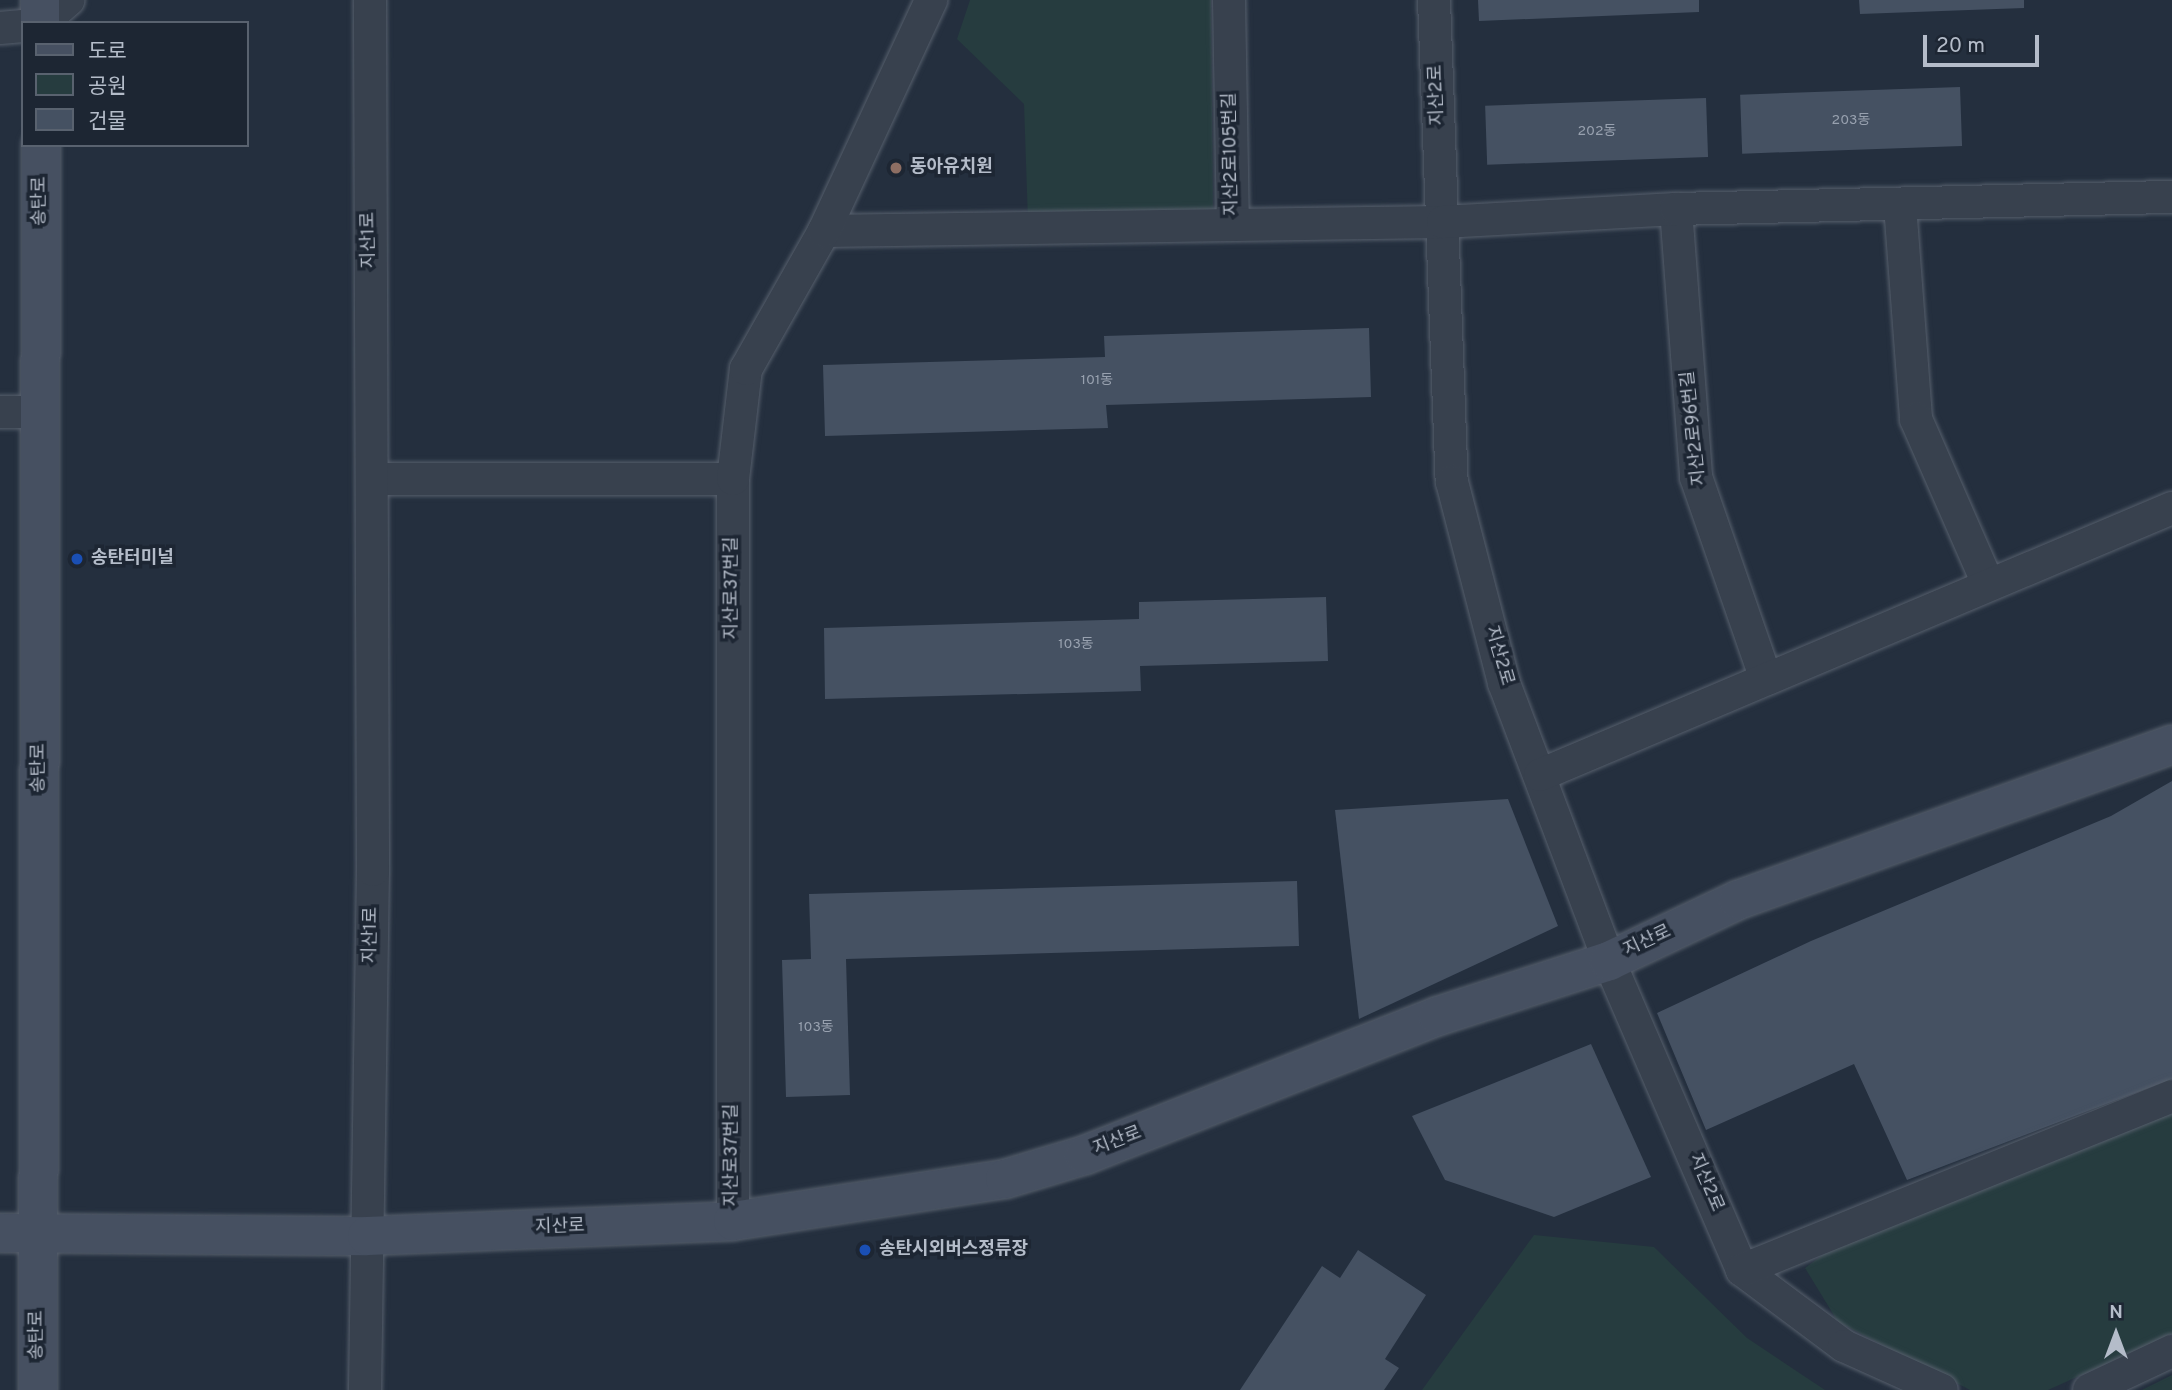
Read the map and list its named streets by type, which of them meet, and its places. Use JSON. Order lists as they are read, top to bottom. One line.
{"streets":{"main road":["송탄로","지산로"],"street":["지산2로","지산2로105번길","지산1로","지산2로96번길","지산로37번길"]},"crossings":[["지산2로","지산2로105번길"],["지산2로","지산로"],["송탄로","지산로"],["지산1로","지산로"],["지산로37번길","지산로"]],"places":["동아유치원","송탄터미널","송탄시외버스정류장"],"house_numbers":["203동","202동","101동","103동","103동"],"legend":["도로","공원","건물"],"scale_bar":"20 m","north":"top"}
